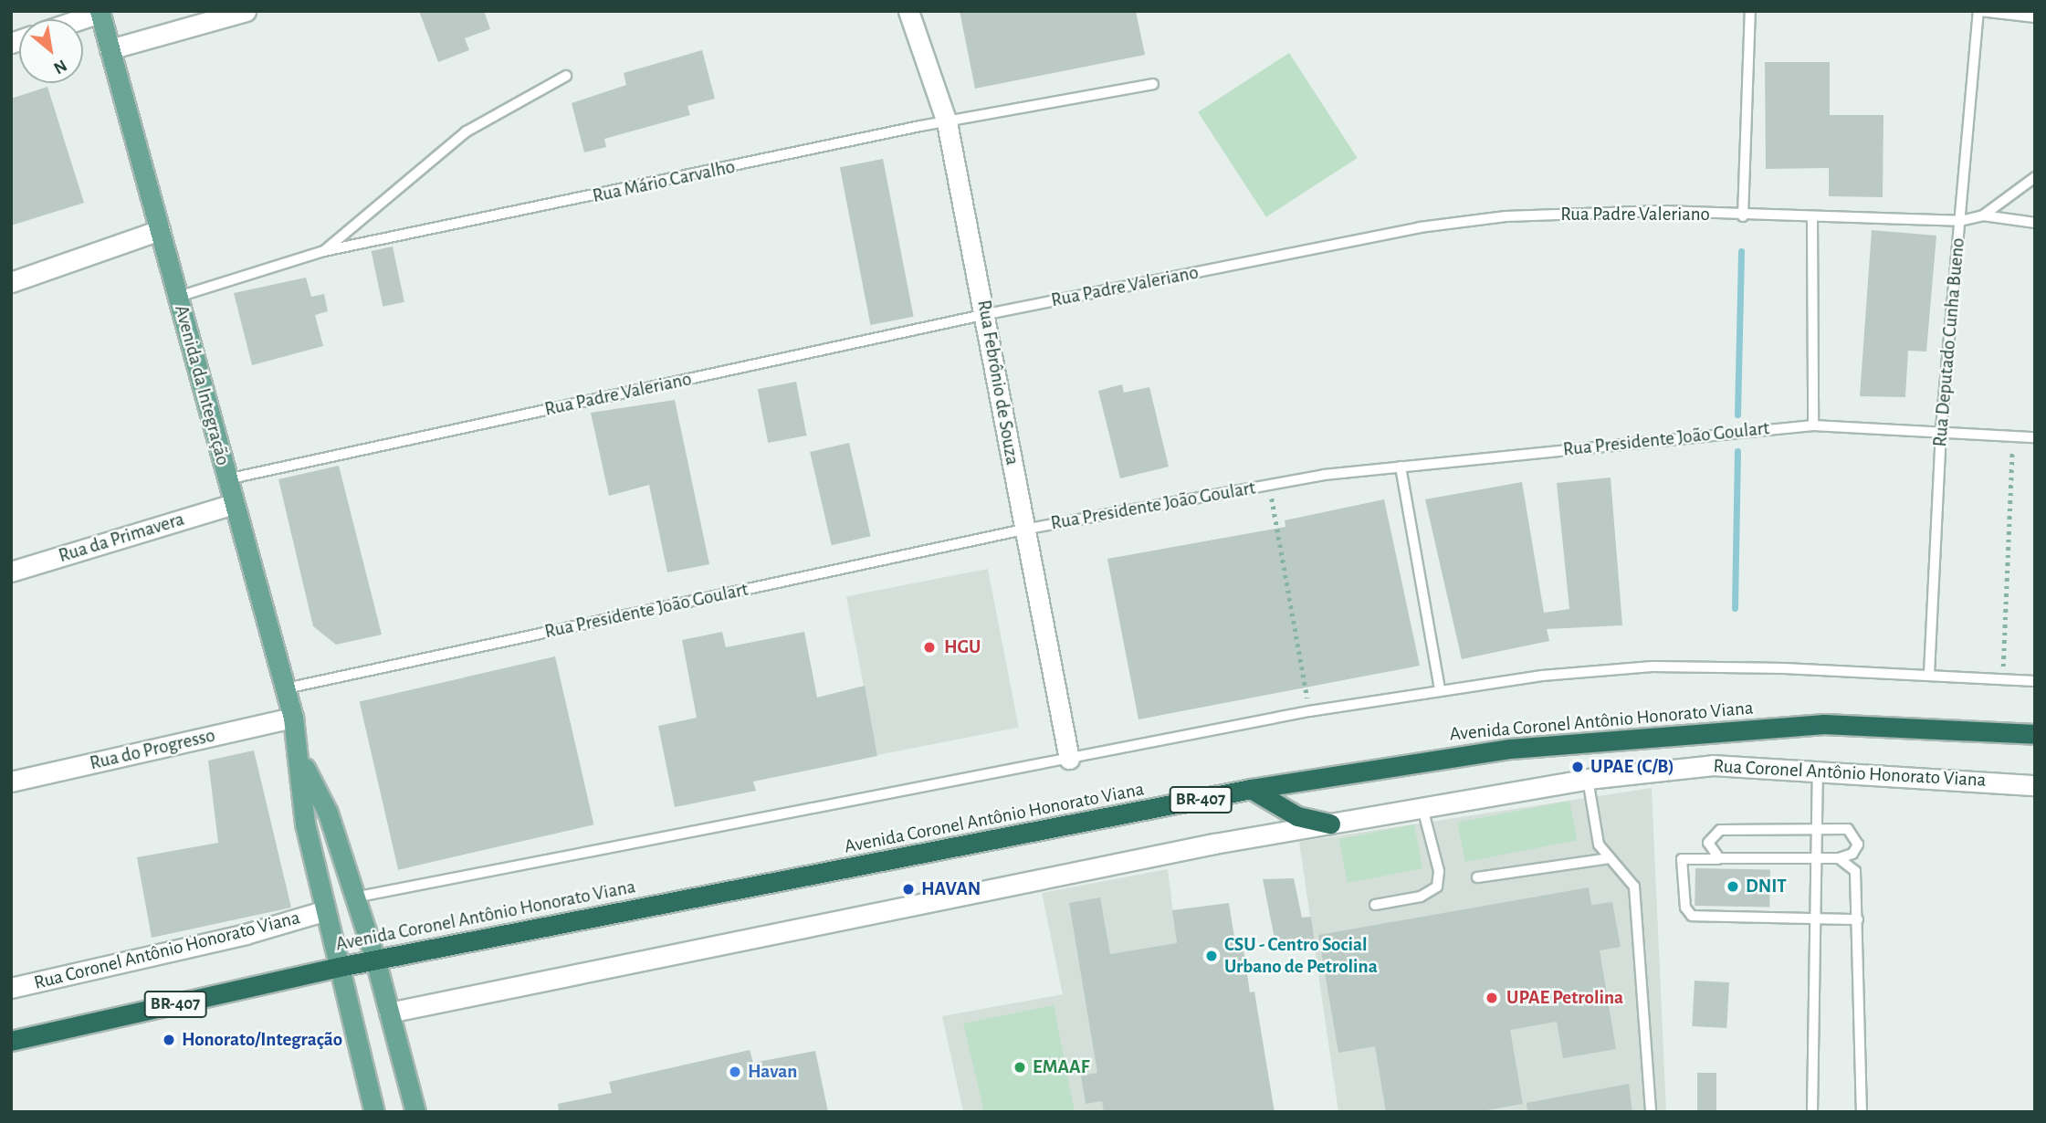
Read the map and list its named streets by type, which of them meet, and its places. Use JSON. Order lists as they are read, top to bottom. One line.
{"streets":{"highway":["Avenida Coronel Antônio Honorato Viana","BR-407"],"main road":["Avenida da Integração"],"street":["Rua Febrônio de Souza","Rua da Primavera","Rua do Progresso","Rua Coronel Antônio Honorato Viana"],"lane":["Rua Mário Carvalho","Rua Padre Valeriano","Rua Deputado Cunha Bueno","Rua Presidente João Goulart"]},"crossings":[["Rua Mário Carvalho","Rua Febrônio de Souza"],["Rua Mário Carvalho","Avenida da Integração"],["Rua Padre Valeriano","Rua Deputado Cunha Bueno"],["Rua Padre Valeriano","Rua Febrônio de Souza"],["Rua Padre Valeriano","Avenida da Integração"],["Rua Deputado Cunha Bueno","Rua Presidente João Goulart"],["Rua Febrônio de Souza","Rua Presidente João Goulart"],["Avenida da Integração","Rua Presidente João Goulart"],["Avenida da Integração","Rua da Primavera"],["Avenida da Integração","Avenida Coronel Antônio Honorato Viana"],["Avenida da Integração","Rua do Progresso"],["Avenida da Integração","Rua Coronel Antônio Honorato Viana"]],"places":["HGU","UPAE (C/B)","DNIT","HAVAN","CSU - Centro Social Urbano de Petrolina","UPAE Petrolina","Honorato/Integração","EMAAF","Havan"],"north":"bottom right"}
